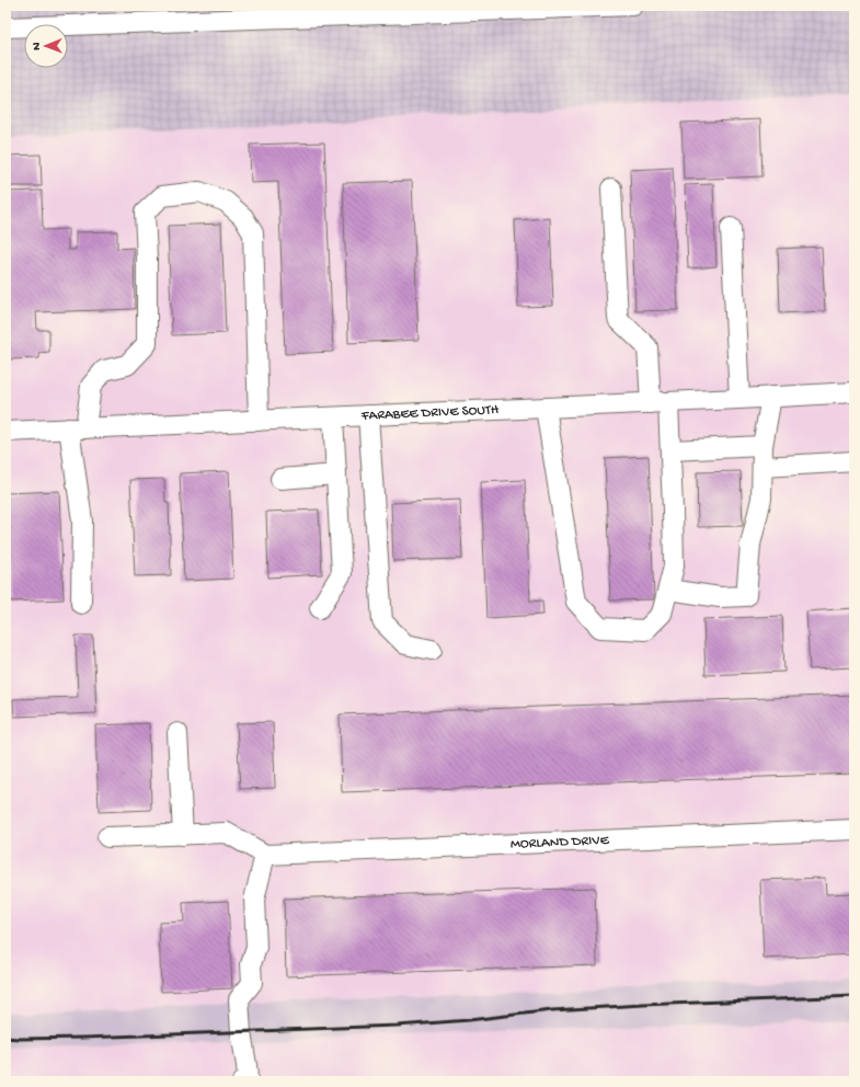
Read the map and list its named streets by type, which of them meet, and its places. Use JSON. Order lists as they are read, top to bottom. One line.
{"streets":{"street":["FARABEE DRIVE SOUTH","MORLAND DRIVE"]},"north":"left"}
